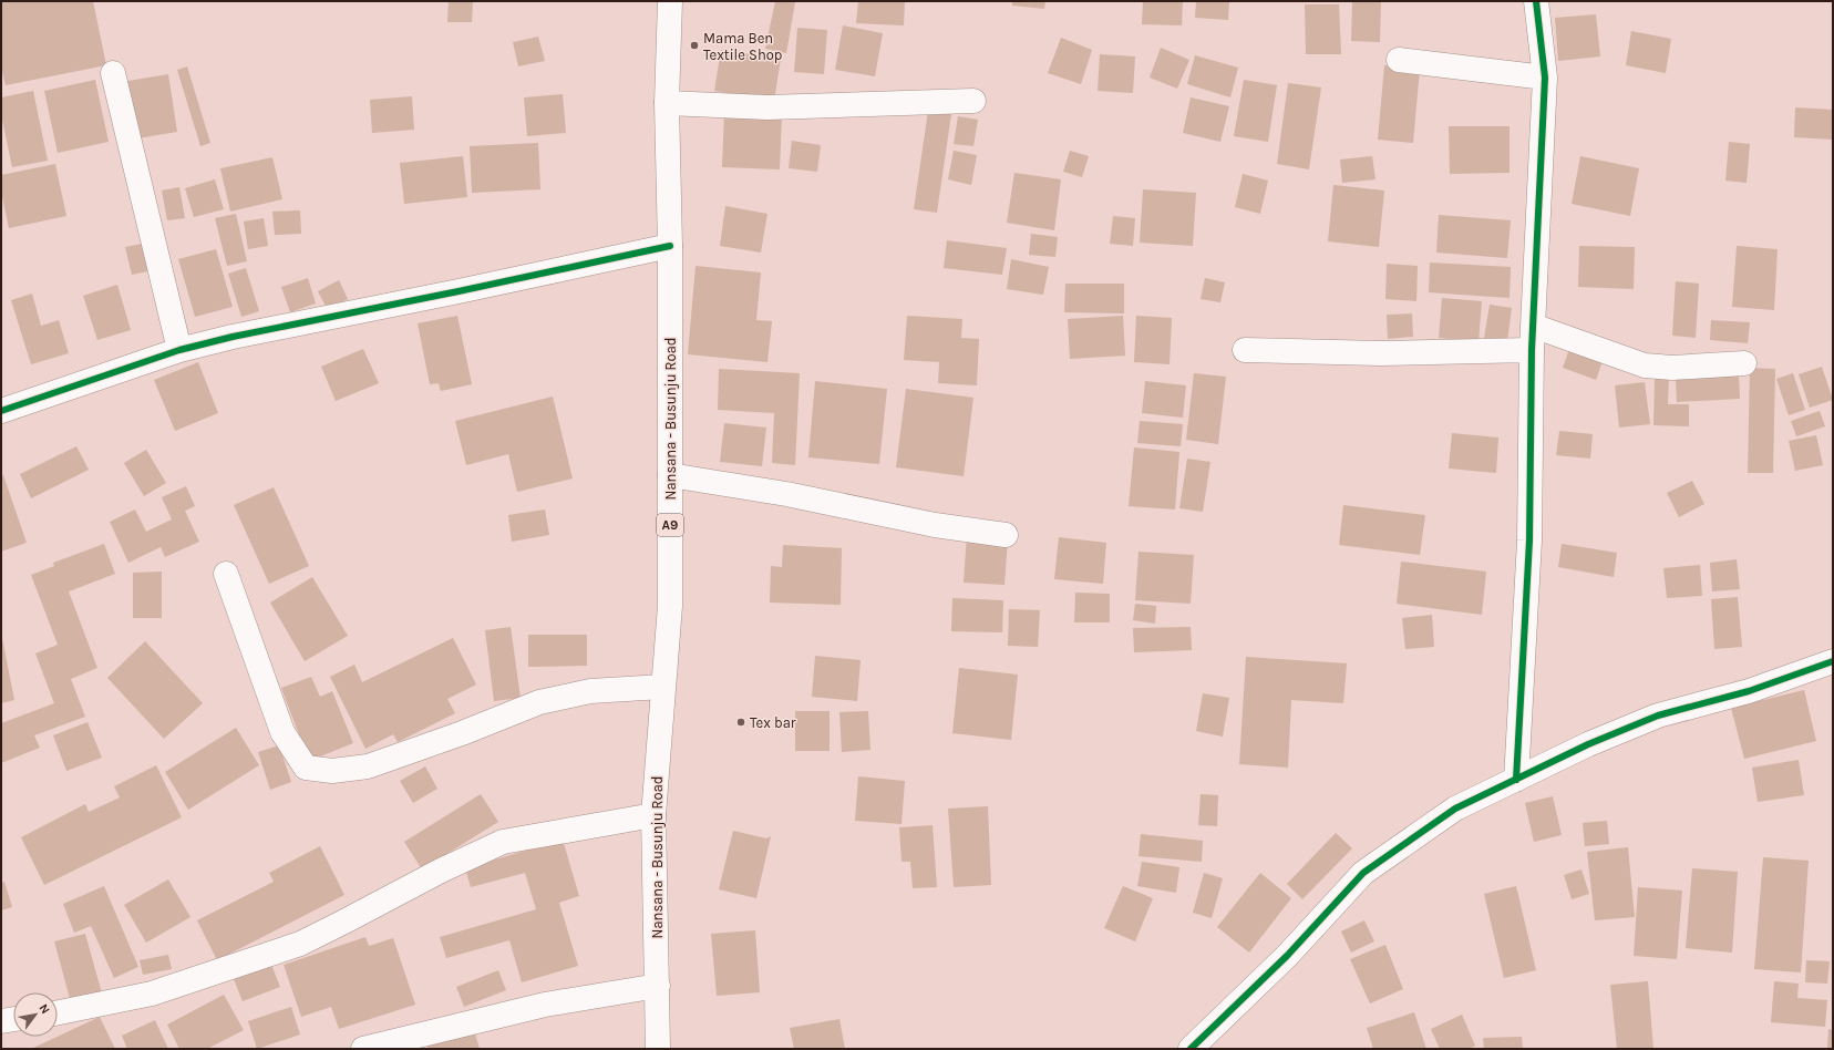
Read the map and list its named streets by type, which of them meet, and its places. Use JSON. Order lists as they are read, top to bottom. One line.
{"streets":{"street":["Nansana - Busunju Road","A9"]},"places":["Mama Ben Textile Shop","Tex bar"],"north":"top right"}
